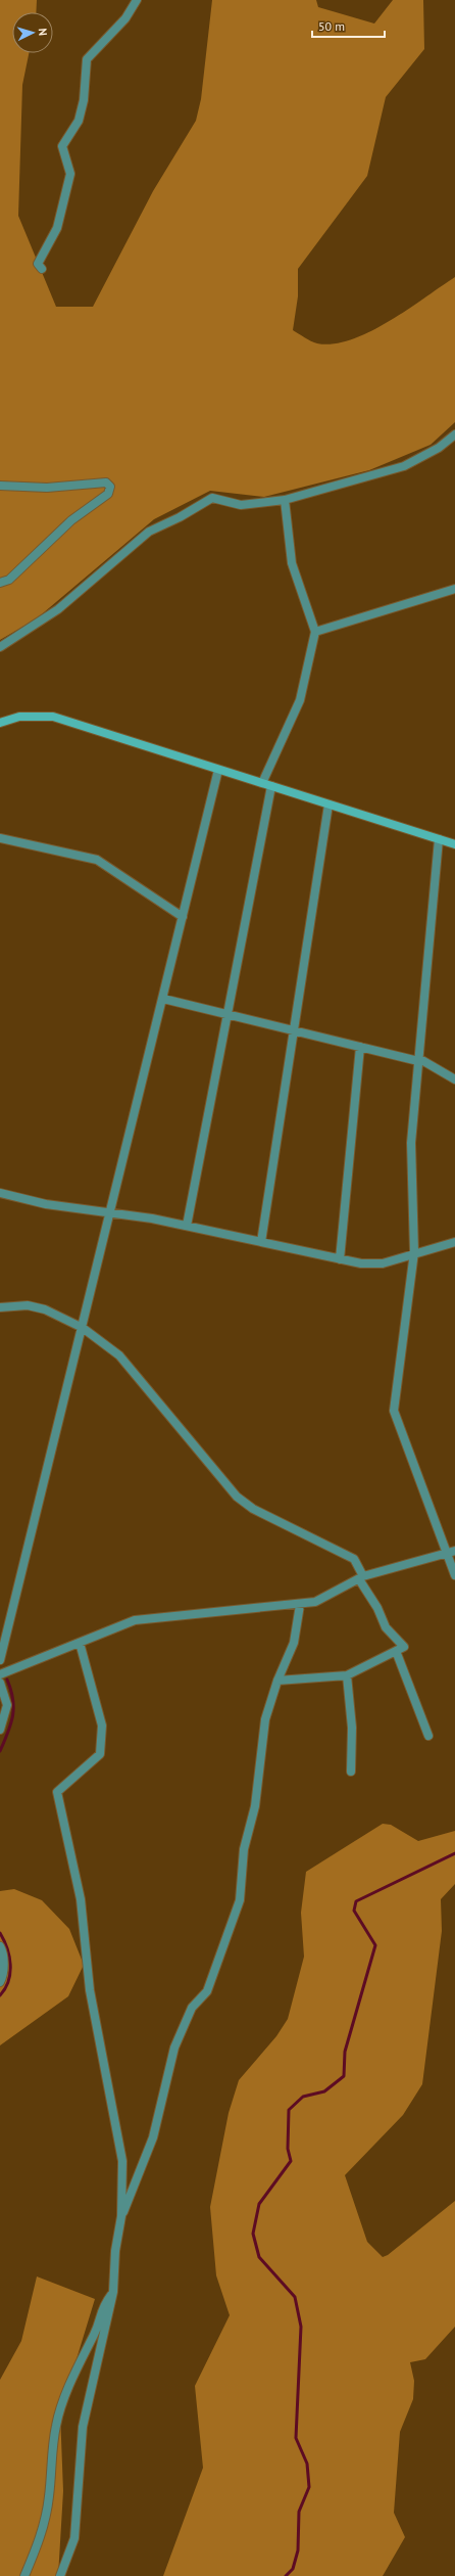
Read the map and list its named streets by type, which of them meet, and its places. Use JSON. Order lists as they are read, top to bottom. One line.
{"scale_bar":"50 m","north":"right"}
